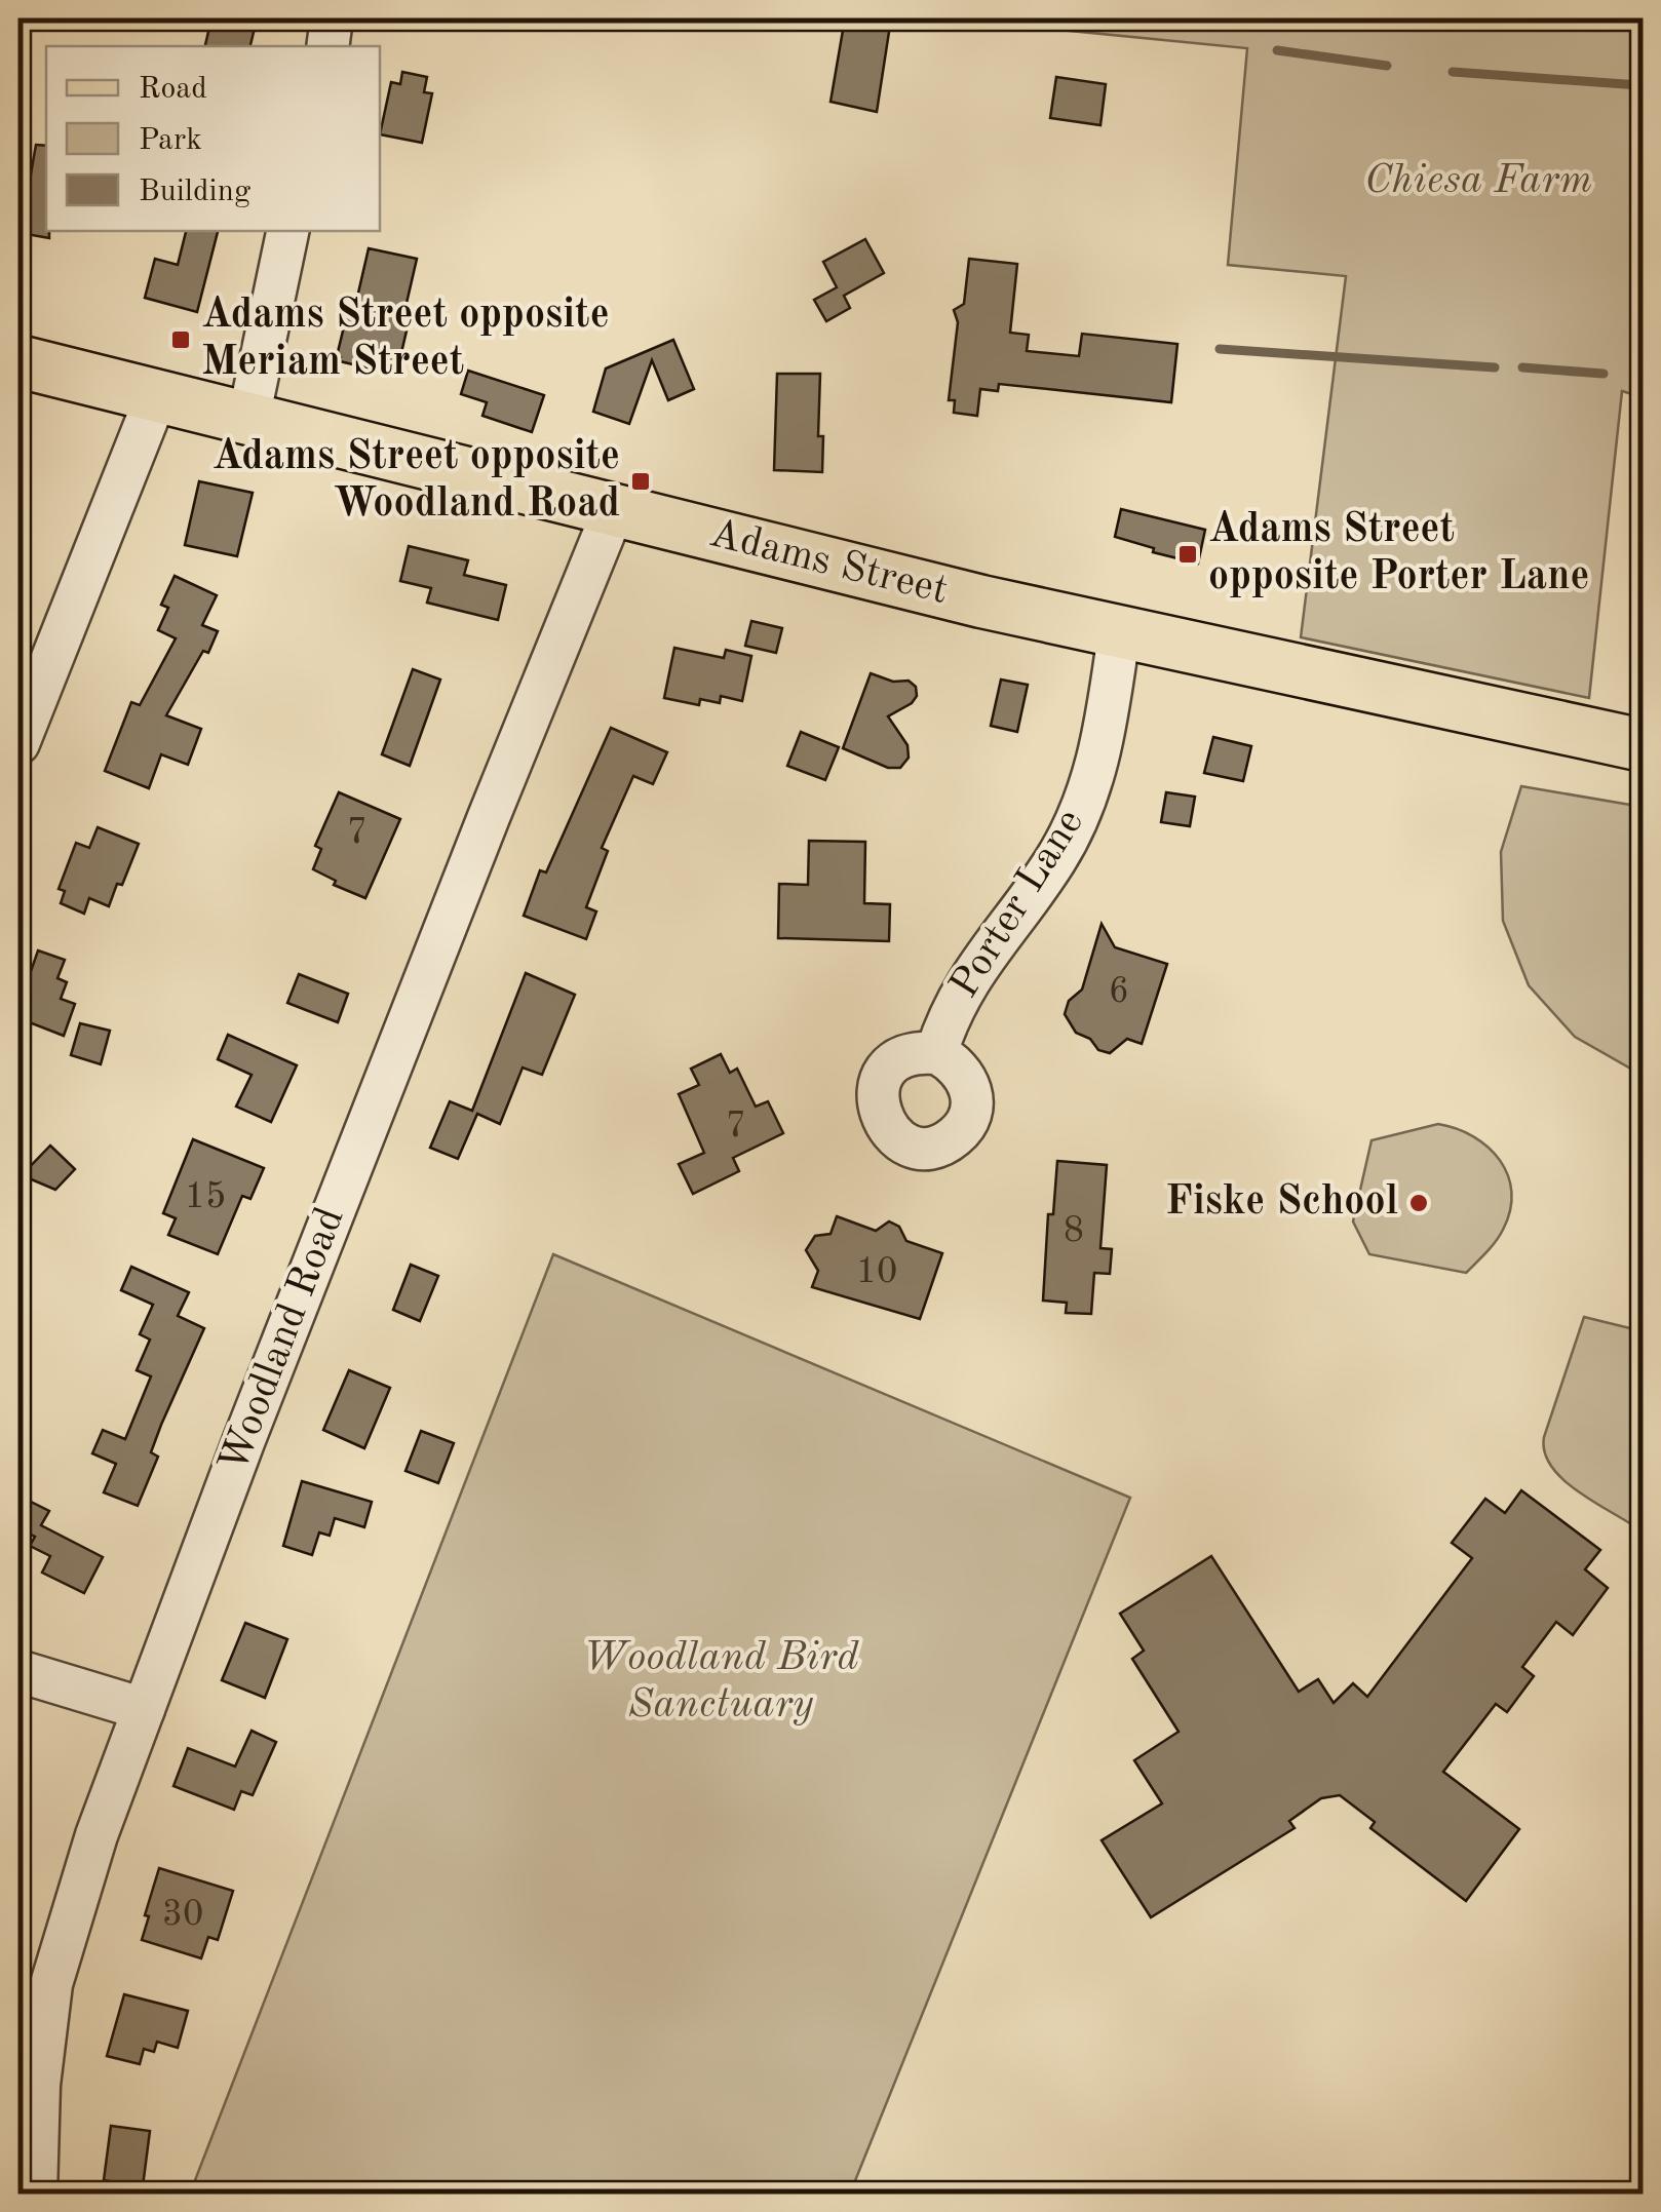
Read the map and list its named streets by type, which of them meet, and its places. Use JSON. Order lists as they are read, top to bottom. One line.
{"streets":{"main road":["Adams Street"],"street":["Porter Lane","Woodland Road"]},"crossings":[["Adams Street","Porter Lane"],["Adams Street","Woodland Road"]],"parks":["Chiesa Farm","Woodland Bird Sanctuary"],"places":{"transit":["Adams Street opposite Meriam Street","Adams Street opposite Woodland Road","Adams Street opposite Porter Lane"],"other":["Fiske School"]},"house_numbers":["7","6","7","15","8","10","30"],"legend":["Road","Park","Building"]}
